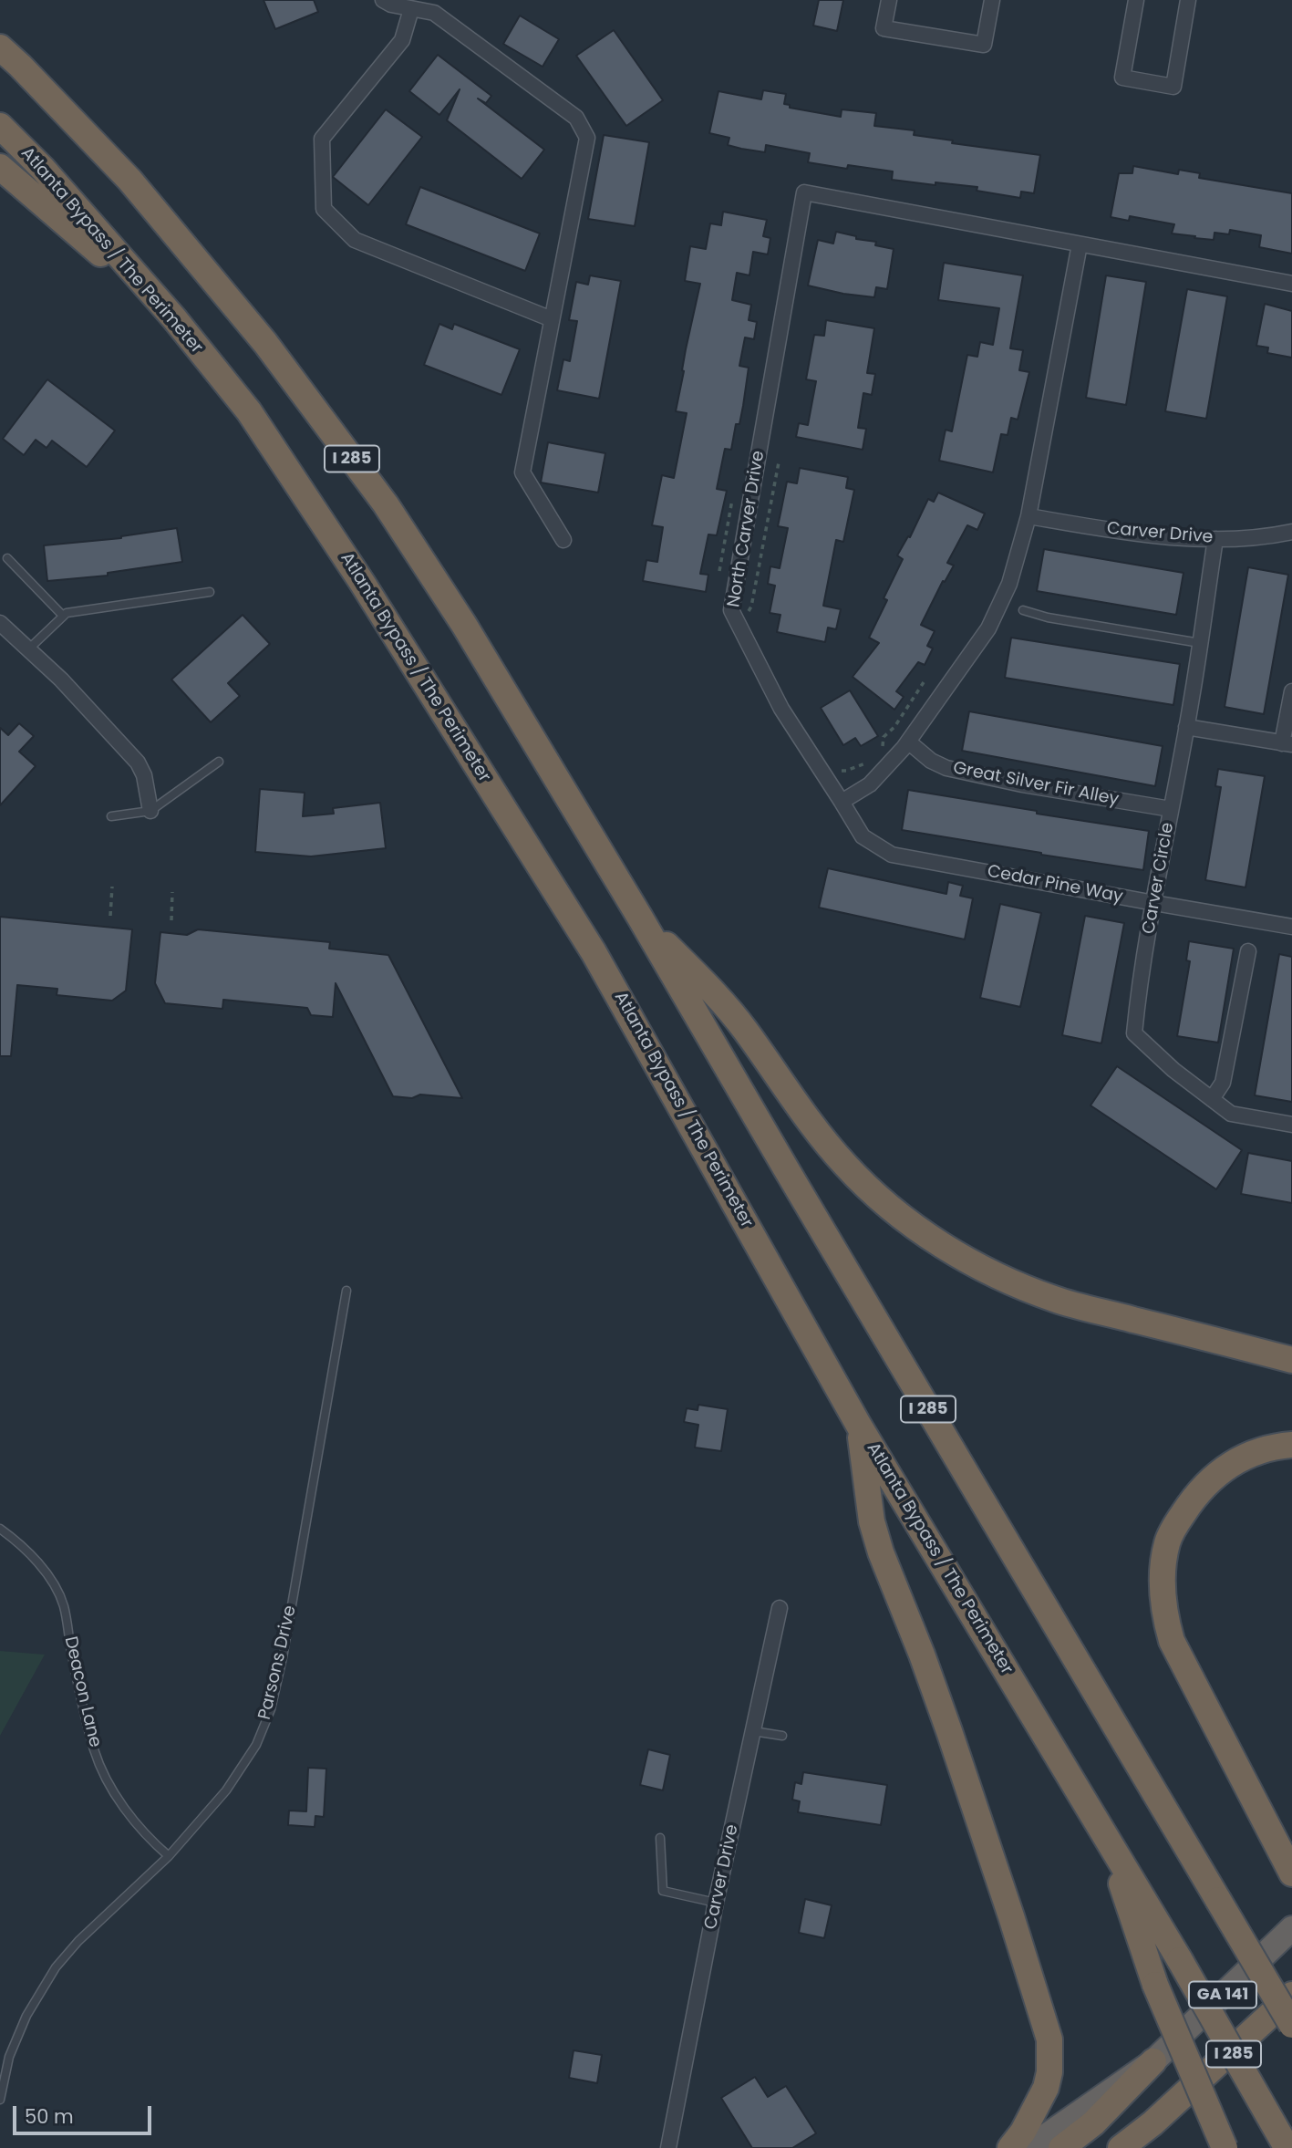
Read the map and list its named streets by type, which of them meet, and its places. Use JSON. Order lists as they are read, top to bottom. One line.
{"streets":{"highway":["Atlanta Bypass / The Perimeter","I 285","GA 141"],"street":["North Carver Drive","Carver Drive","Great Silver Fir Alley","Carver Circle","Cedar Pine Way"],"lane":["Parsons Drive","Deacon Lane"]},"crossings":[["North Carver Drive","Cedar Pine Way"],["Carver Drive","Carver Circle"],["Great Silver Fir Alley","Carver Circle"],["Carver Circle","Cedar Pine Way"],["Parsons Drive","Deacon Lane"]],"scale_bar":"50 m"}
